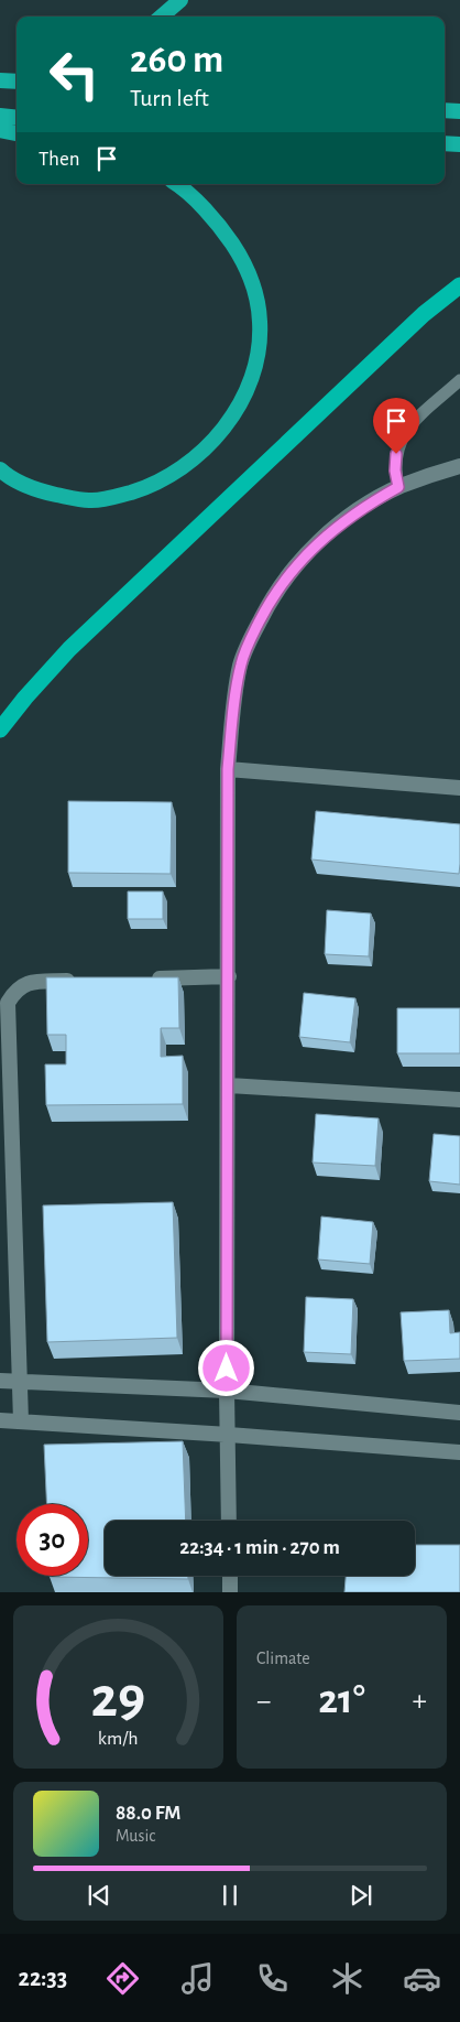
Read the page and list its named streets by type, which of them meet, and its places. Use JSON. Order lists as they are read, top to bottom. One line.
{"page":{"turn":["260 m","Turn left"],"then":"Then","limit":"30","trip":"22:34 · 1 min · 270 m","tile":"Climate","heat":["−","21°","+"],"song":["88.0 FM","Music"],"tabs":"22:33","gauge":["29","km/h"]}}
